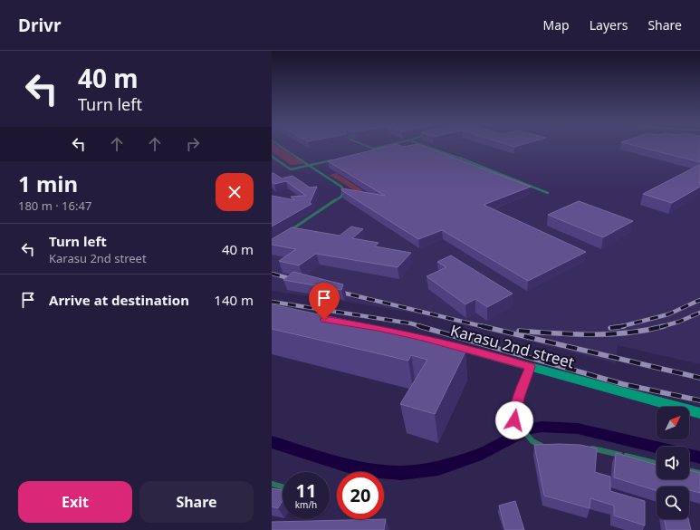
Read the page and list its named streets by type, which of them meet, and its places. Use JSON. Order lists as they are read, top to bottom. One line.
{"streets":{"street":["Karasu 2nd street"]},"north":"top right","page":{"header":"Drivr","nav":["Map","Layers","Share"],"turn":["40 m","Turn left"],"heading":["1 min","180 m · 16:47"],"list":[{"name":"Turn left","note":"Karasu 2nd street","value":"40 m"},{"name":"Arrive at destination","value":"140 m"}],"speed":"11 km/h","limit":"20","buttons":["Exit","Share"]}}
